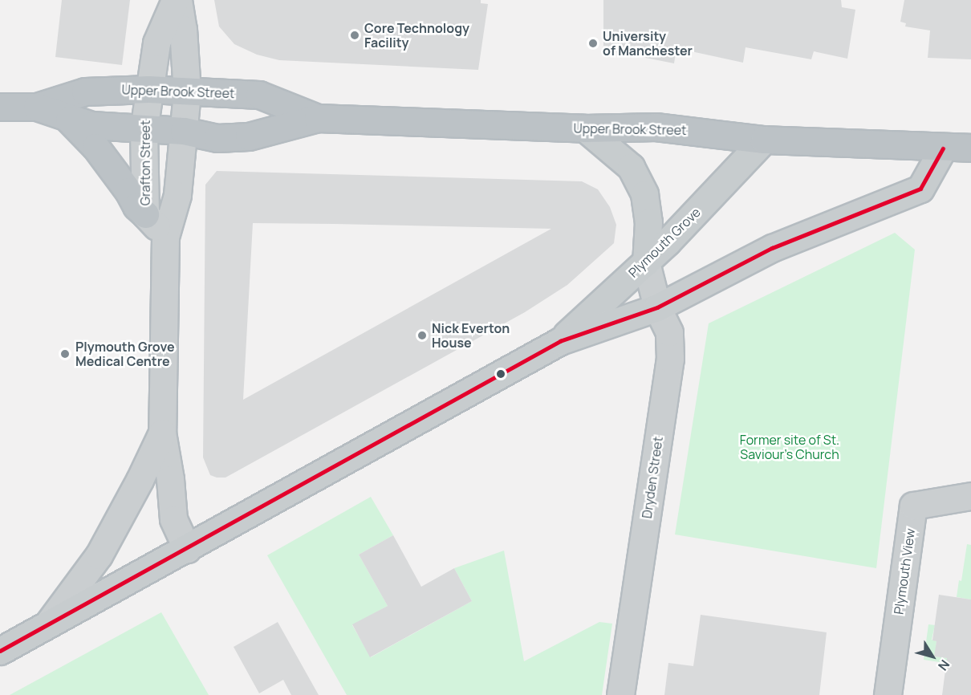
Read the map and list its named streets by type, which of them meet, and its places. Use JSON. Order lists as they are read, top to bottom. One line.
{"streets":{"highway":["Upper Brook Street"],"main road":["Plymouth Grove"],"street":["Grafton Street","Dryden Street","Plymouth View"]},"crossings":[["Upper Brook Street","Grafton Street"],["Upper Brook Street","Plymouth Grove"],["Plymouth Grove","Dryden Street"]],"parks":["Former site of St. Saviour's Church"],"places":["Core Technology Facility","University of Manchester","Nick Everton House","Plymouth Grove Medical Centre"],"north":"bottom right"}
